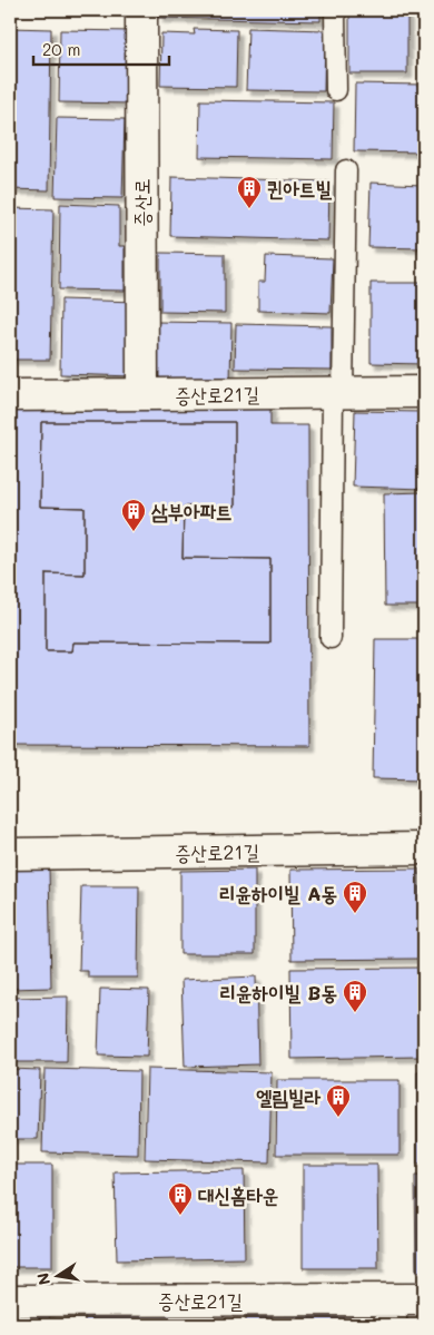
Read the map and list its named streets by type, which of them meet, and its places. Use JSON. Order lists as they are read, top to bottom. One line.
{"streets":{"street":["증산로","증산로21길"]},"crossings":[["증산로","증산로21길"]],"places":{"building":["퀸아트빌","삼부아파트","리윤하이빌 A동","리윤하이빌 B동","엘림빌라","대신홈타운"]},"scale_bar":"20 m","north":"left"}
